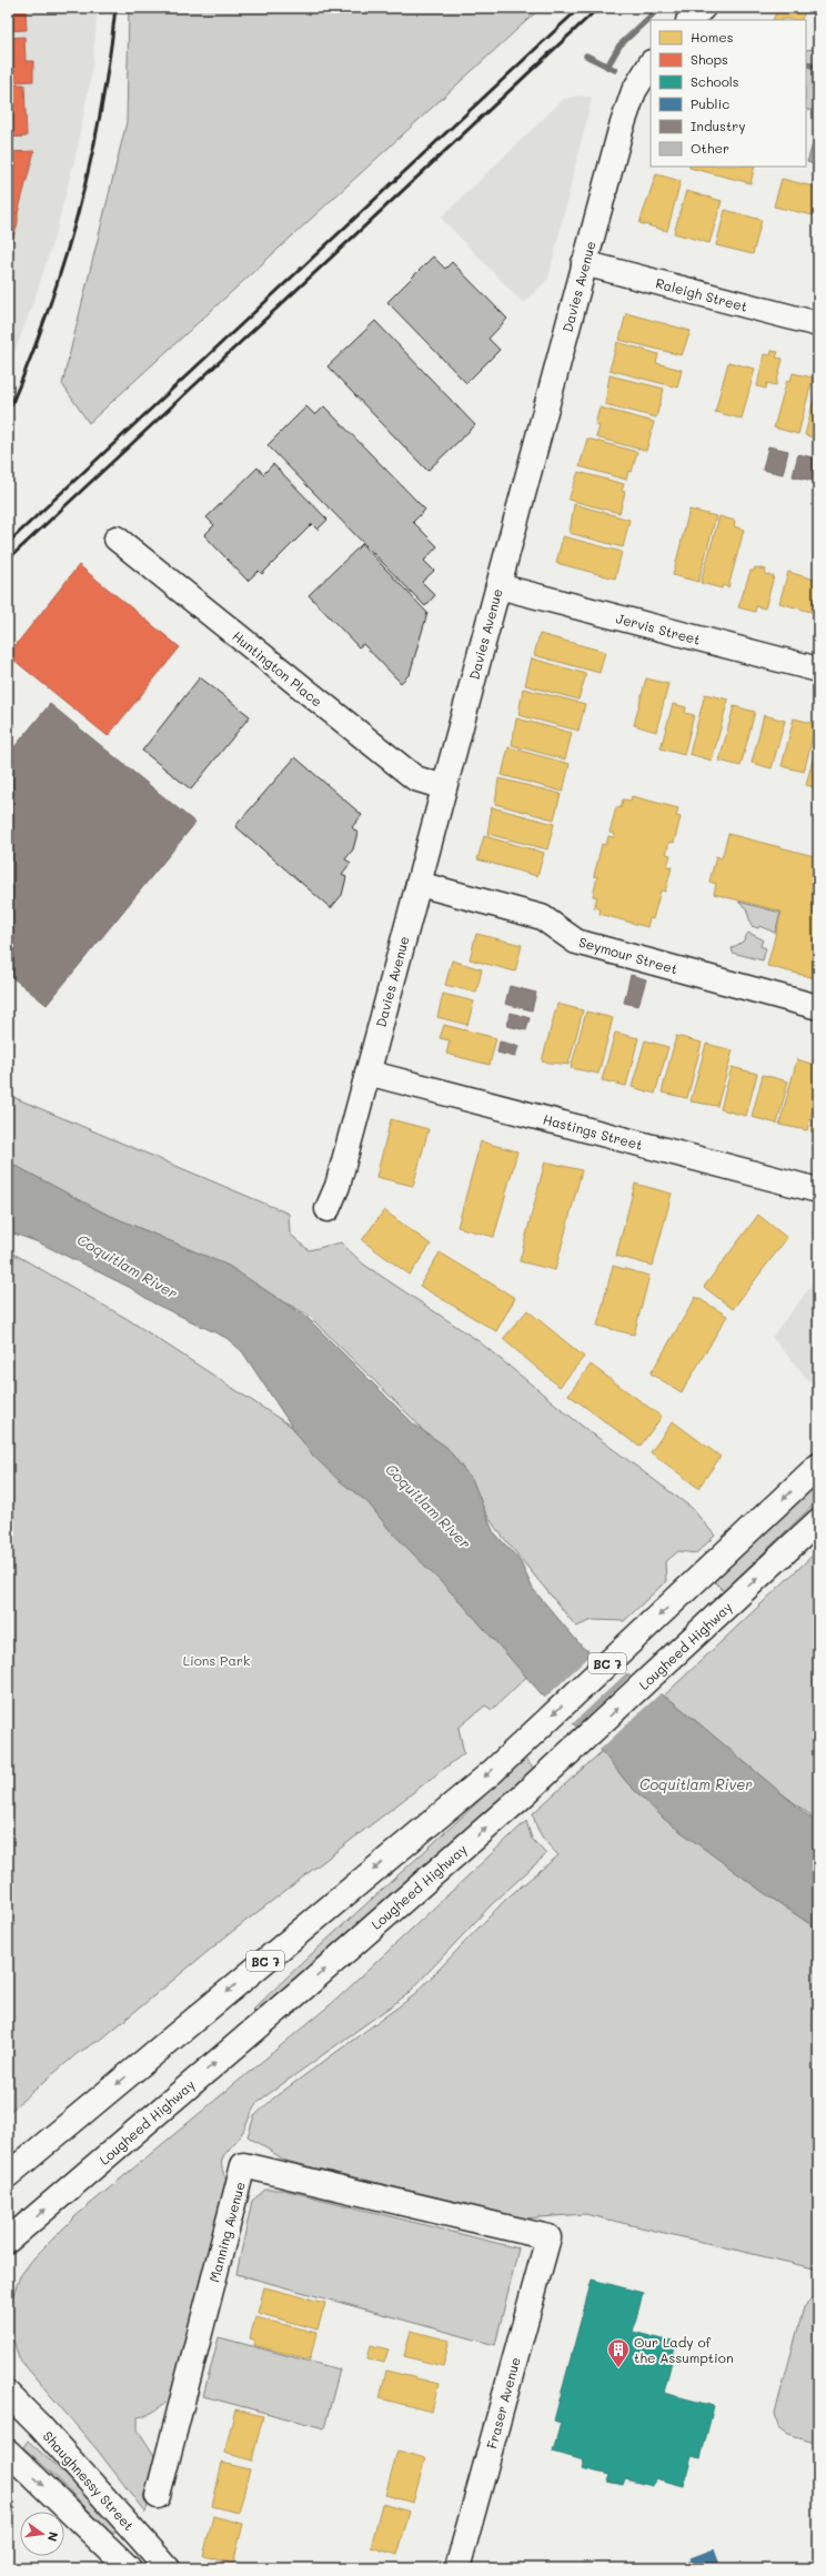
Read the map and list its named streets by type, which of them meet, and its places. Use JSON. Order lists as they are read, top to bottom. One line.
{"streets":{"street":["Davies Avenue","Raleigh Street","Jervis Street","Huntington Place","Seymour Street","Hastings Street","Lougheed Highway","BC 7","Manning Avenue","Fraser Avenue","Shaughnessy Street"]},"crossings":[["Davies Avenue","Raleigh Street"],["Davies Avenue","Jervis Street"],["Davies Avenue","Huntington Place"],["Davies Avenue","Seymour Street"],["Davies Avenue","Hastings Street"],["Manning Avenue","Fraser Avenue"]],"water":["Coquitlam River"],"parks":["Lions Park"],"places":{"building":["Our Lady of the Assumption"]},"legend":["Homes","Shops","Schools","Public","Industry","Other"],"north":"right"}
